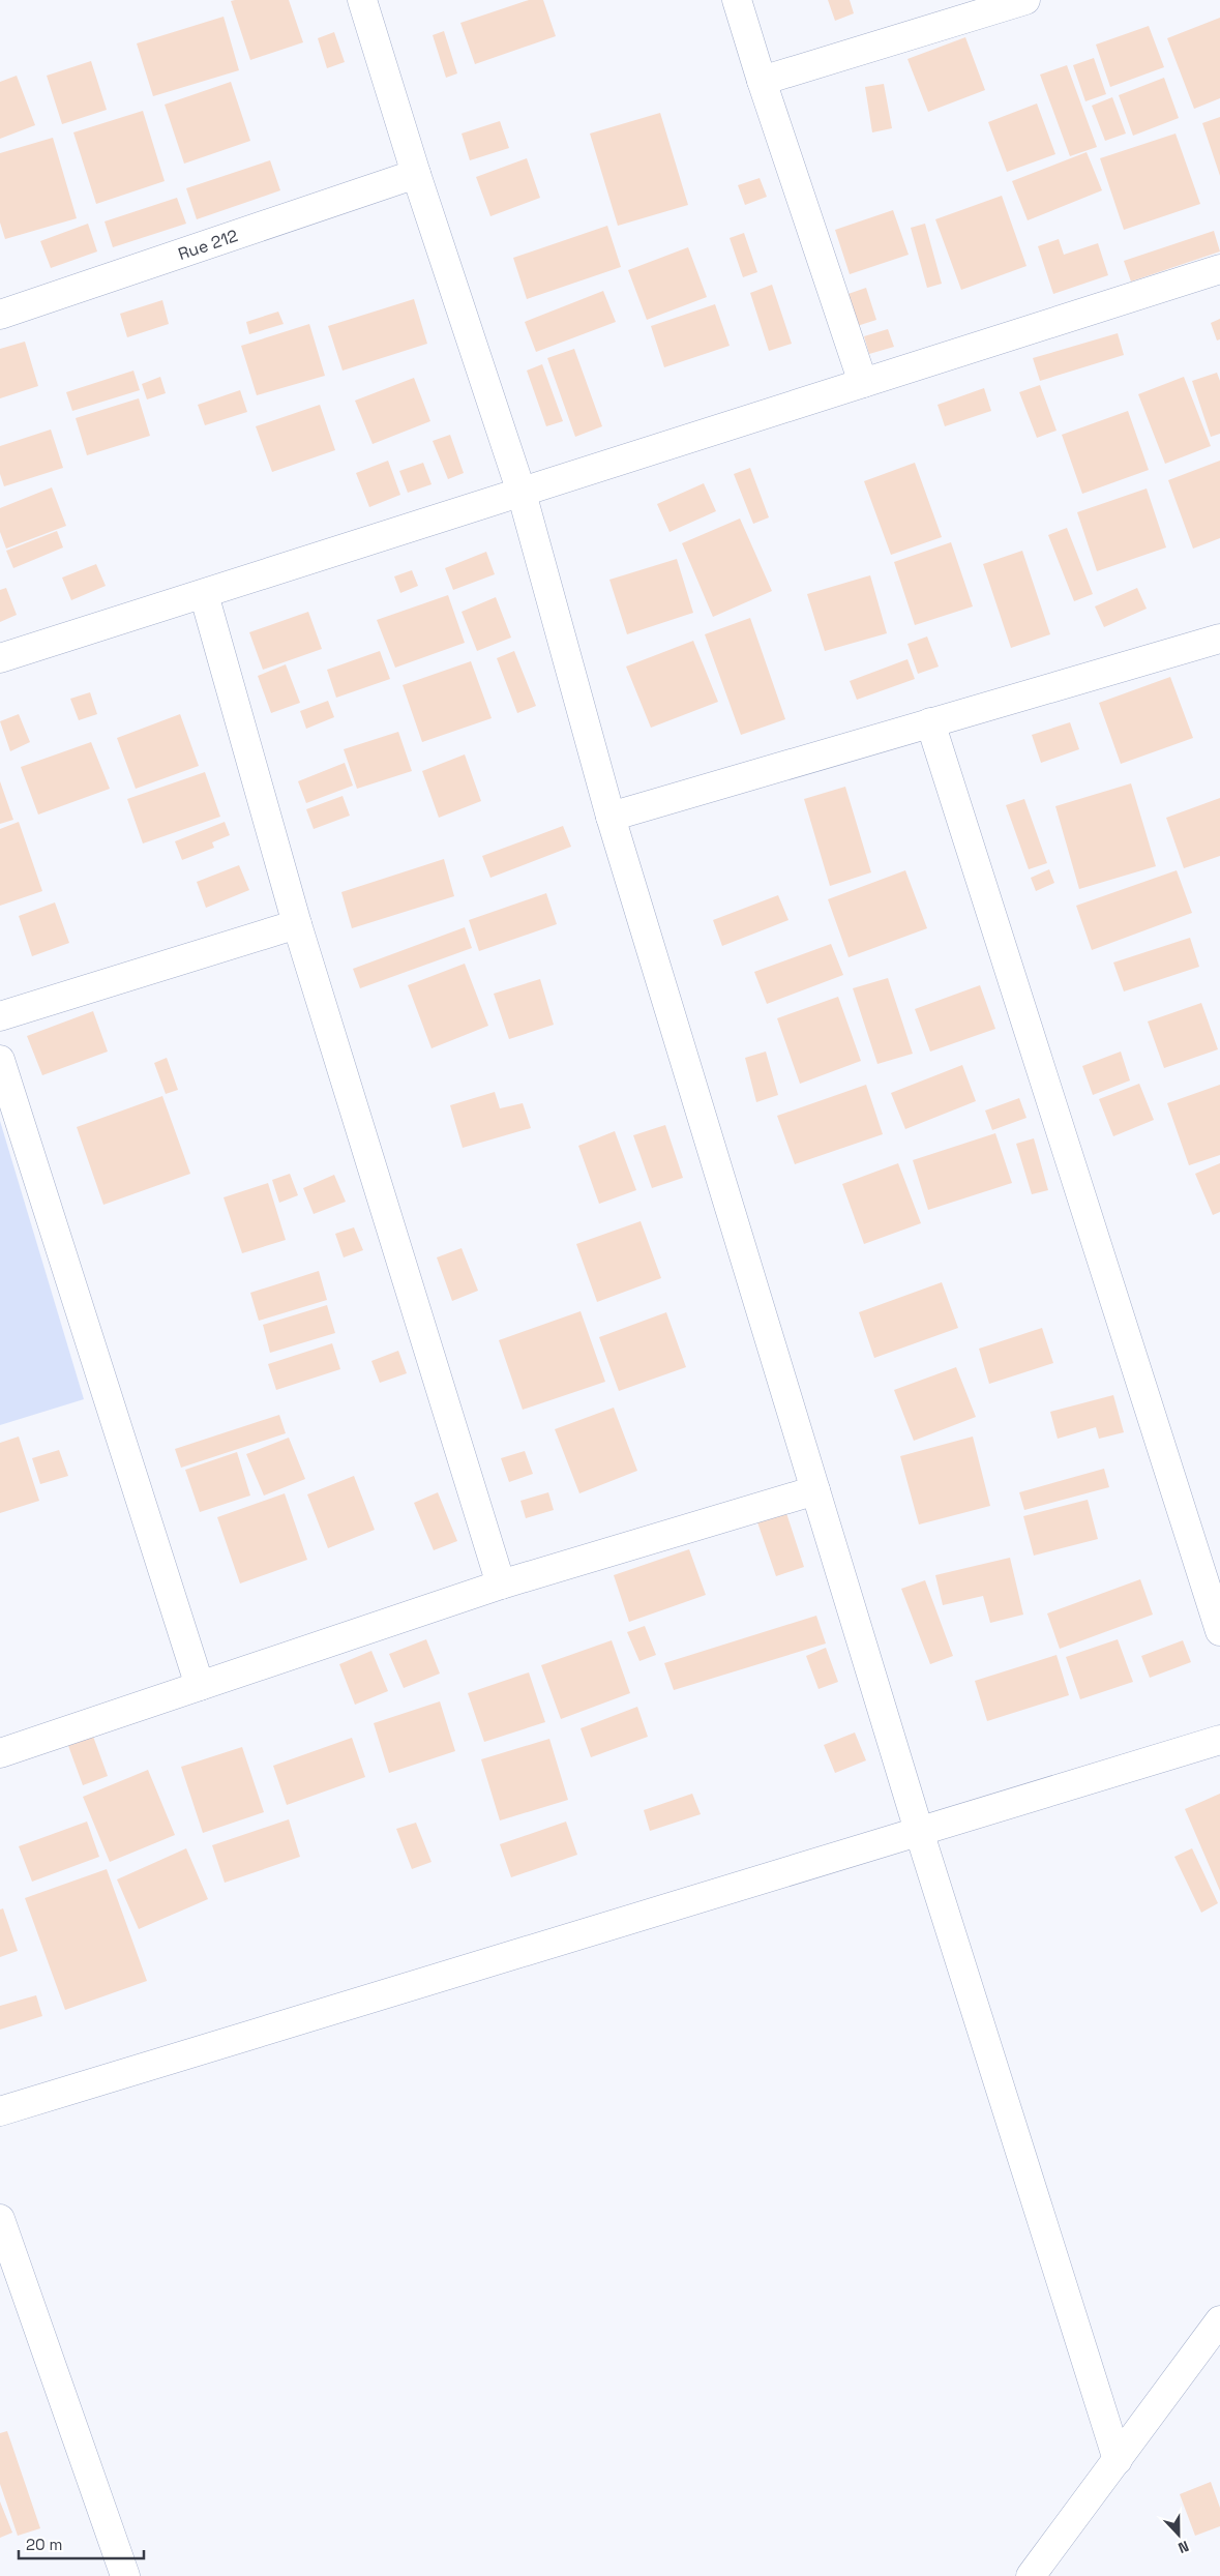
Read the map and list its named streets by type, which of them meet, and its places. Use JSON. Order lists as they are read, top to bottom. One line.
{"streets":{"street":["Rue 212"]},"scale_bar":"20 m","north":"bottom"}
